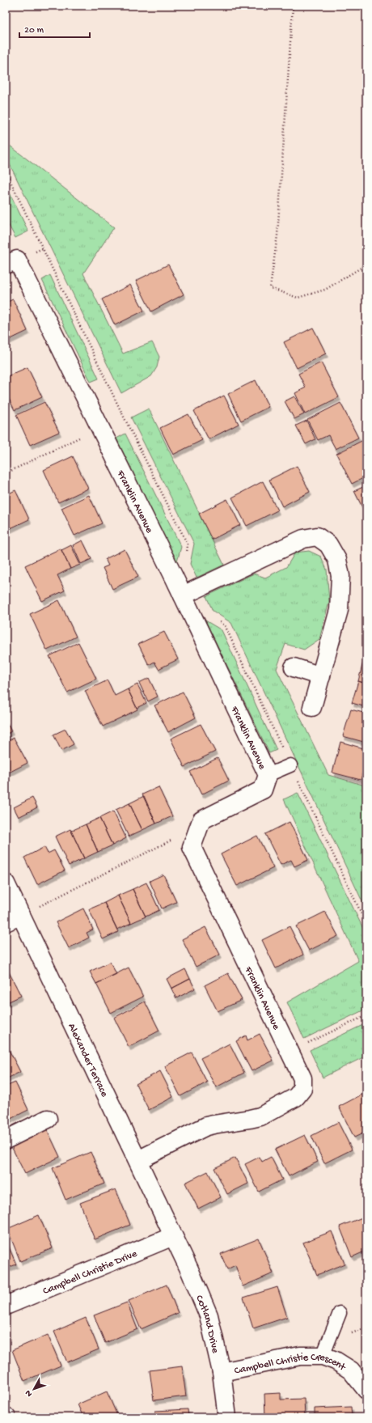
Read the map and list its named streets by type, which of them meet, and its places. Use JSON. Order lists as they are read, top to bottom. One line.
{"streets":{"street":["Franklin Avenue","Alexander Terrace","Campbell Christie Drive","Cotland Drive","Campbell Christie Crescent"]},"crossings":[["Franklin Avenue","Alexander Terrace"],["Alexander Terrace","Campbell Christie Drive"],["Alexander Terrace","Cotland Drive"],["Campbell Christie Drive","Cotland Drive"],["Cotland Drive","Campbell Christie Crescent"]],"scale_bar":"20 m","north":"bottom left"}
